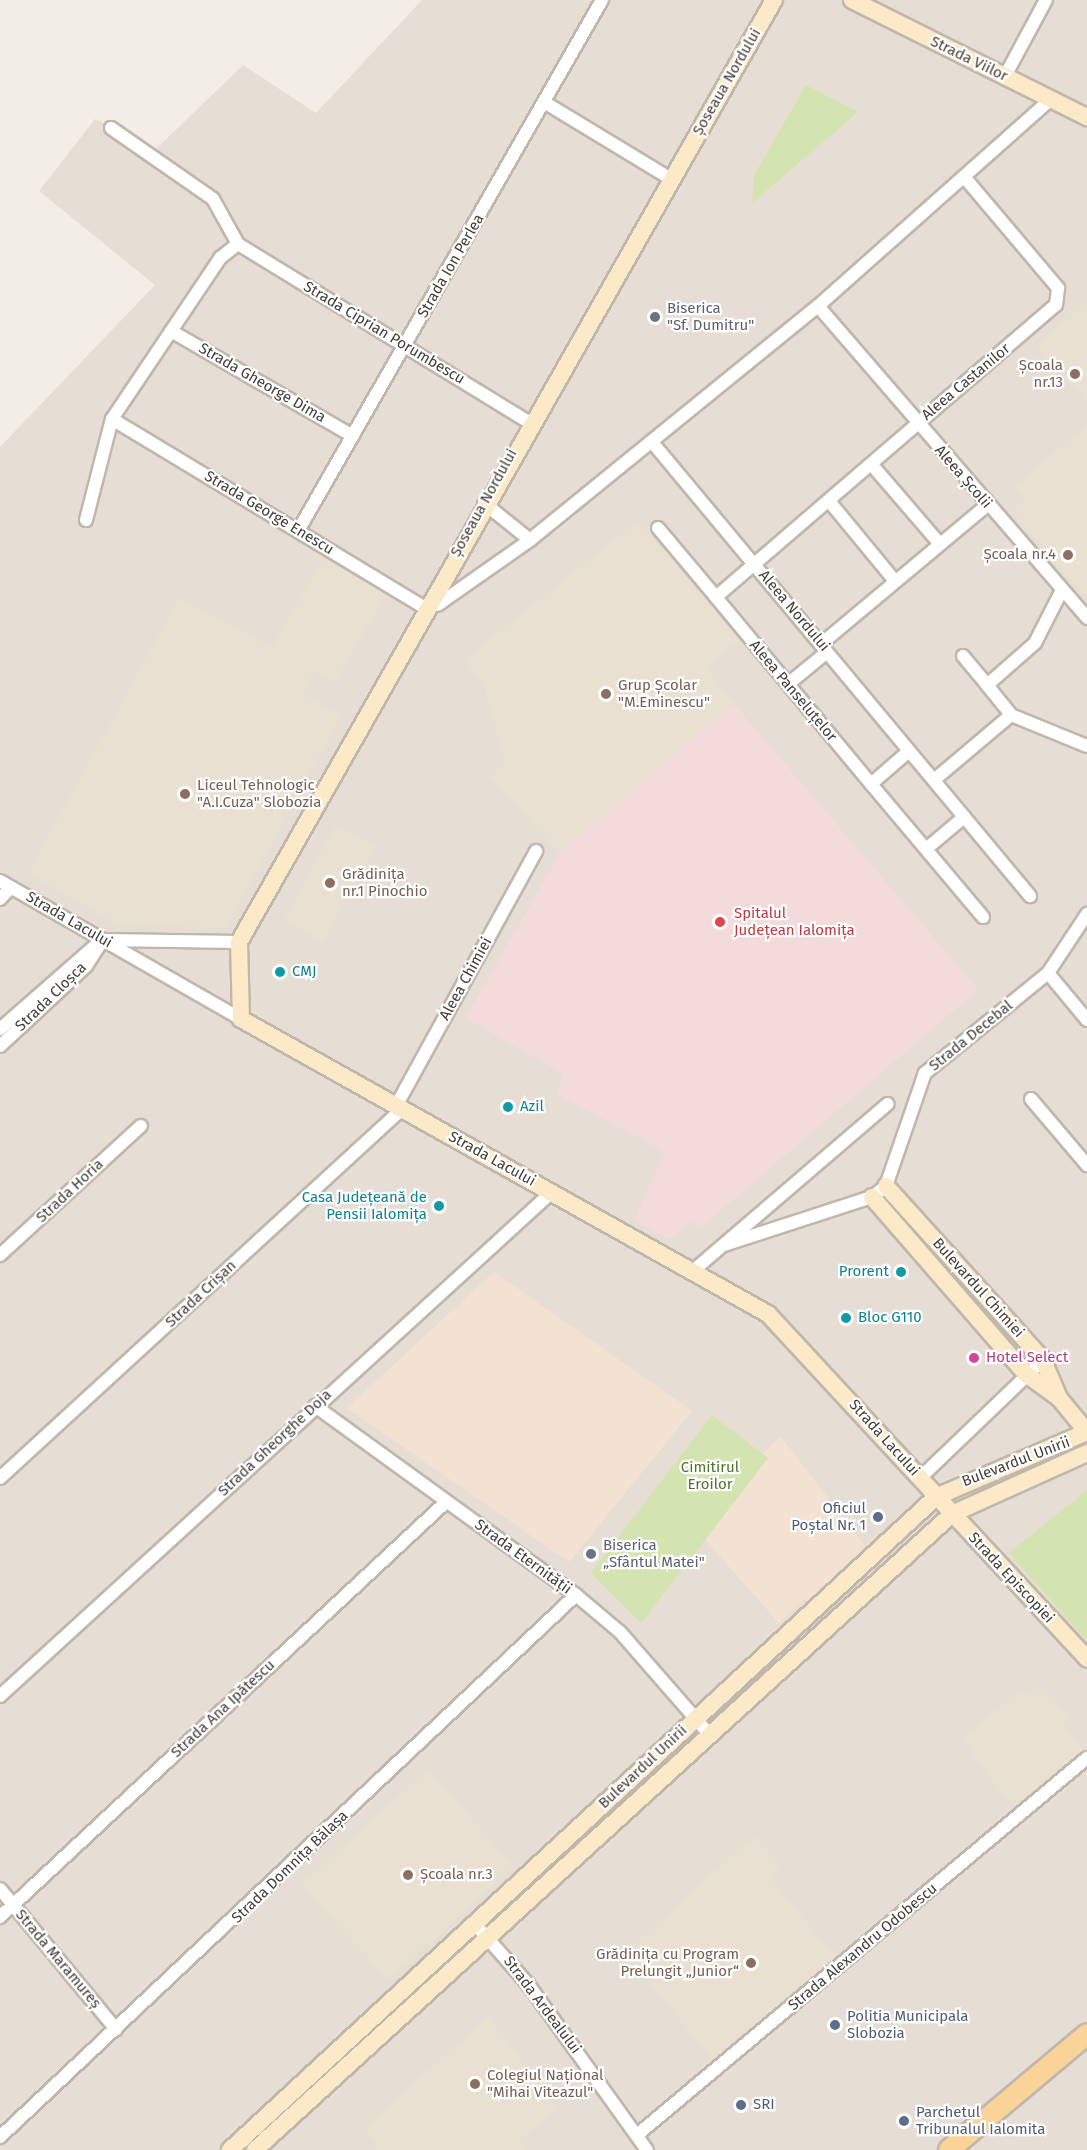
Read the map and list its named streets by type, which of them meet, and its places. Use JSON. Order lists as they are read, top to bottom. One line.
{"streets":{"street":["Strada Viilor","Șoseaua Nordului","Strada Ion Perlea","Strada Ciprian Porumbescu","Aleea Castanilor","Strada Gheorge Dima","Aleea Școlii","Strada George Enescu","Aleea Nordului","Aleea Panseluțelor","Strada Lacului","Aleea Chimiei","Strada Cloșca","Strada Decebal","Strada Horia","Bulevardul Chimiei","Strada Crișan","Strada Gheorghe Doja","Bulevardul Unirii","Strada Eternității","Strada Episcopiei","Strada Ana Ipătescu","Strada Domnița Bălașa","Strada Alexandru Odobescu","Strada Maramureș","Strada Ardealului"]},"crossings":[["Șoseaua Nordului","Strada Ciprian Porumbescu"],["Șoseaua Nordului","Strada George Enescu"],["Strada Ion Perlea","Strada Ciprian Porumbescu"],["Strada Ion Perlea","Strada Gheorge Dima"],["Strada Ion Perlea","Strada George Enescu"],["Aleea Castanilor","Aleea Școlii"],["Aleea Castanilor","Aleea Nordului"],["Strada Lacului","Aleea Chimiei"],["Strada Lacului","Strada Cloșca"],["Strada Lacului","Strada Crișan"],["Strada Lacului","Strada Gheorghe Doja"],["Strada Lacului","Bulevardul Unirii"],["Strada Lacului","Strada Episcopiei"],["Aleea Chimiei","Strada Crișan"],["Strada Decebal","Bulevardul Chimiei"],["Bulevardul Chimiei","Bulevardul Unirii"],["Strada Gheorghe Doja","Strada Eternității"],["Bulevardul Unirii","Strada Eternității"],["Bulevardul Unirii","Strada Episcopiei"],["Bulevardul Unirii","Strada Ardealului"],["Strada Eternității","Strada Ana Ipătescu"],["Strada Eternității","Strada Domnița Bălașa"],["Strada Ana Ipătescu","Strada Maramureș"],["Strada Domnița Bălașa","Strada Maramureș"],["Strada Alexandru Odobescu","Strada Ardealului"]],"parks":["Cimitirul Eroilor"],"places":["Biserica \"Sf. Dumitru\"","Școala nr.13","Școala nr.4","Grup Școlar \"M.Eminescu\"","Liceul Tehnologic \"A.I.Cuza\" Slobozia","Grădinița nr.1 Pinochio","Spitalul Județean Ialomița","CMJ","Azil","Casa Județeană de Pensii Ialomița","Prorent","Bloc G110","Hotel Select","Oficiul Poștal Nr. 1","Biserica „Sfântul Matei\"","Școala nr.3","Grădinița cu Program Prelungit „Junior“","Politia Municipala Slobozia","Colegiul Național \"Mihai Viteazul\"","SRI","Parchetul Tribunalul Ialomita"]}
